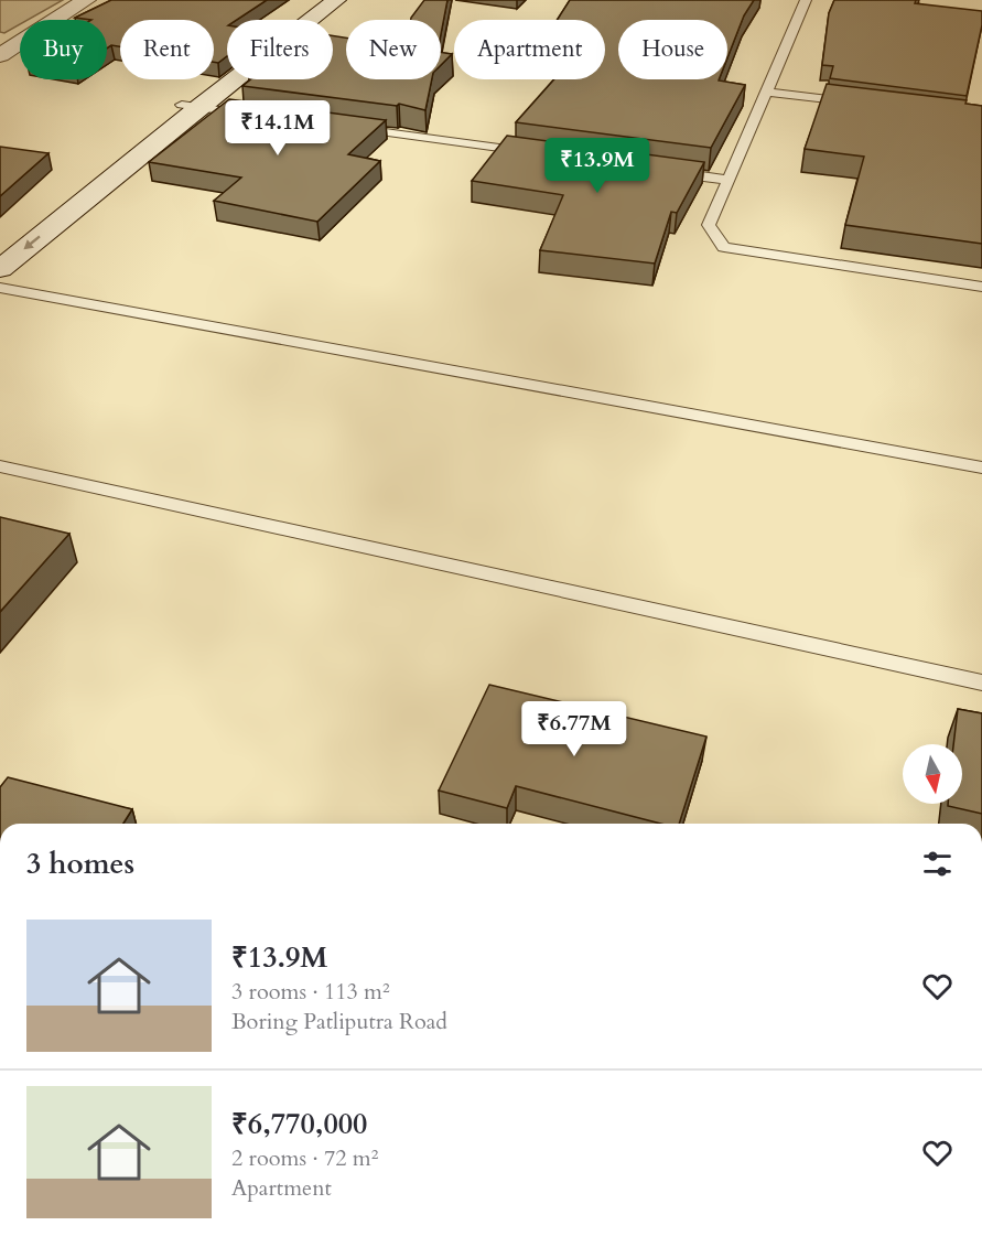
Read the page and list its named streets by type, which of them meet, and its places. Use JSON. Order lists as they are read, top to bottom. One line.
{"north":"bottom","page":{"chip":["Buy","Rent","Filters","New","Apartment","House"],"price":["₹14.1M","₹13.9M","₹6.77M"],"heading":"3 homes","list":[{"name":"₹13.9M","note":"3 rooms · 113 m² · Boring Patliputra Road"},{"name":"₹6,770,000","note":"2 rooms · 72 m² · Apartment"}]}}
